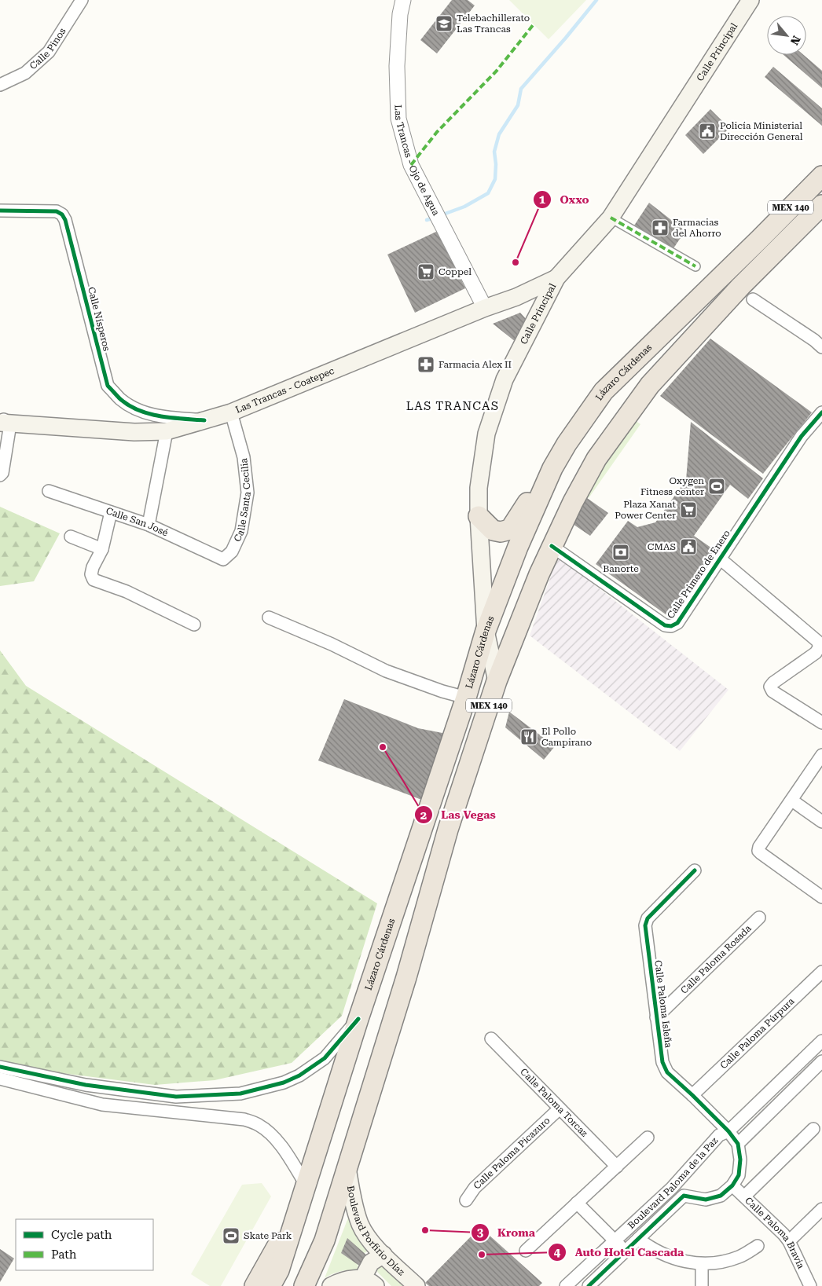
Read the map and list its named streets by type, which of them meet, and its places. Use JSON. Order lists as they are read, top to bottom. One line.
{"streets":{"highway":["MEX 140","Lázaro Cárdenas"],"main road":["Calle Principal","Las Trancas - Coatepec","Boulevard Porfirio Díaz"],"street":["Calle Pinos","Las Trancas - Ojo de Agua","Calle Nísperos","Calle Santa Cecilia","Calle San José","Calle Primero de Enero","Calle Paloma Rosada","Calle Paloma Isleña","Calle Paloma Púrpura","Calle Paloma Torcaz","Calle Paloma Picazuro","Boulevard Paloma de la Paz","Calle Paloma Bravia"]},"crossings":[["Calle Principal","MEX 140"],["Calle Principal","Lázaro Cárdenas"],["Calle Principal","Las Trancas - Coatepec"],["Las Trancas - Ojo de Agua","Las Trancas - Coatepec"],["MEX 140","Calle Primero de Enero"],["MEX 140","Boulevard Porfirio Díaz"],["Calle Nísperos","Las Trancas - Coatepec"],["Las Trancas - Coatepec","Calle Santa Cecilia"],["Calle Santa Cecilia","Calle San José"],["Calle Paloma Rosada","Calle Paloma Isleña"],["Calle Paloma Isleña","Calle Paloma Púrpura"],["Calle Paloma Isleña","Boulevard Paloma de la Paz"],["Calle Paloma Torcaz","Calle Paloma Picazuro"],["Boulevard Paloma de la Paz","Calle Paloma Bravia"]],"districts":["LAS TRANCAS"],"places":{"school or university":["Telebachillerato Las Trancas"],"public building":["Policía Ministerial Dirección General","CMAS"],"pharmacy":["Farmacias del Ahorro","Farmacia Alex II"],"other":["Oxxo","Las Vegas","Kroma","Auto Hotel Cascada"],"supermarket":["Coppel","Plaza Xanat Power Center"],"sports":["Oxygen Fitness center","Skate Park"],"bank":["Banorte"],"restaurant":["El Pollo Campirano"]},"legend":["Cycle path","Path"],"north":"bottom right"}
